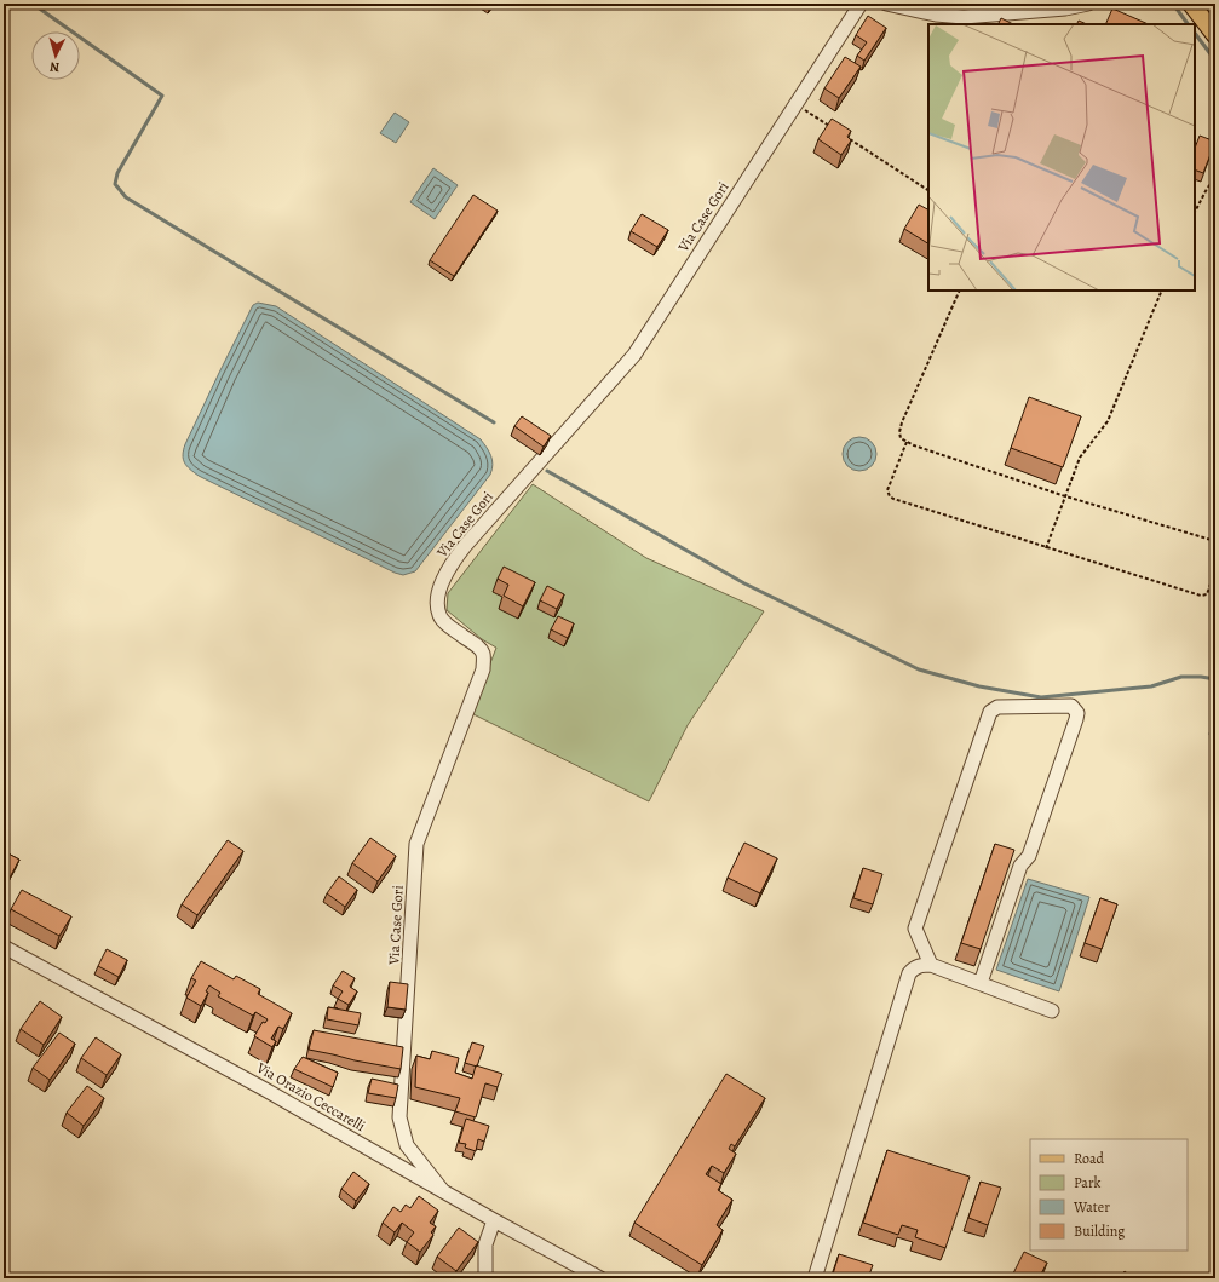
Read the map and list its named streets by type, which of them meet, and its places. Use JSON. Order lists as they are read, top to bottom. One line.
{"streets":{"street":["Via Case Gori","Via Orazio Ceccarelli"]},"crossings":[["Via Case Gori","Via Orazio Ceccarelli"]],"legend":["Road","Park","Water","Building"],"north":"bottom"}
